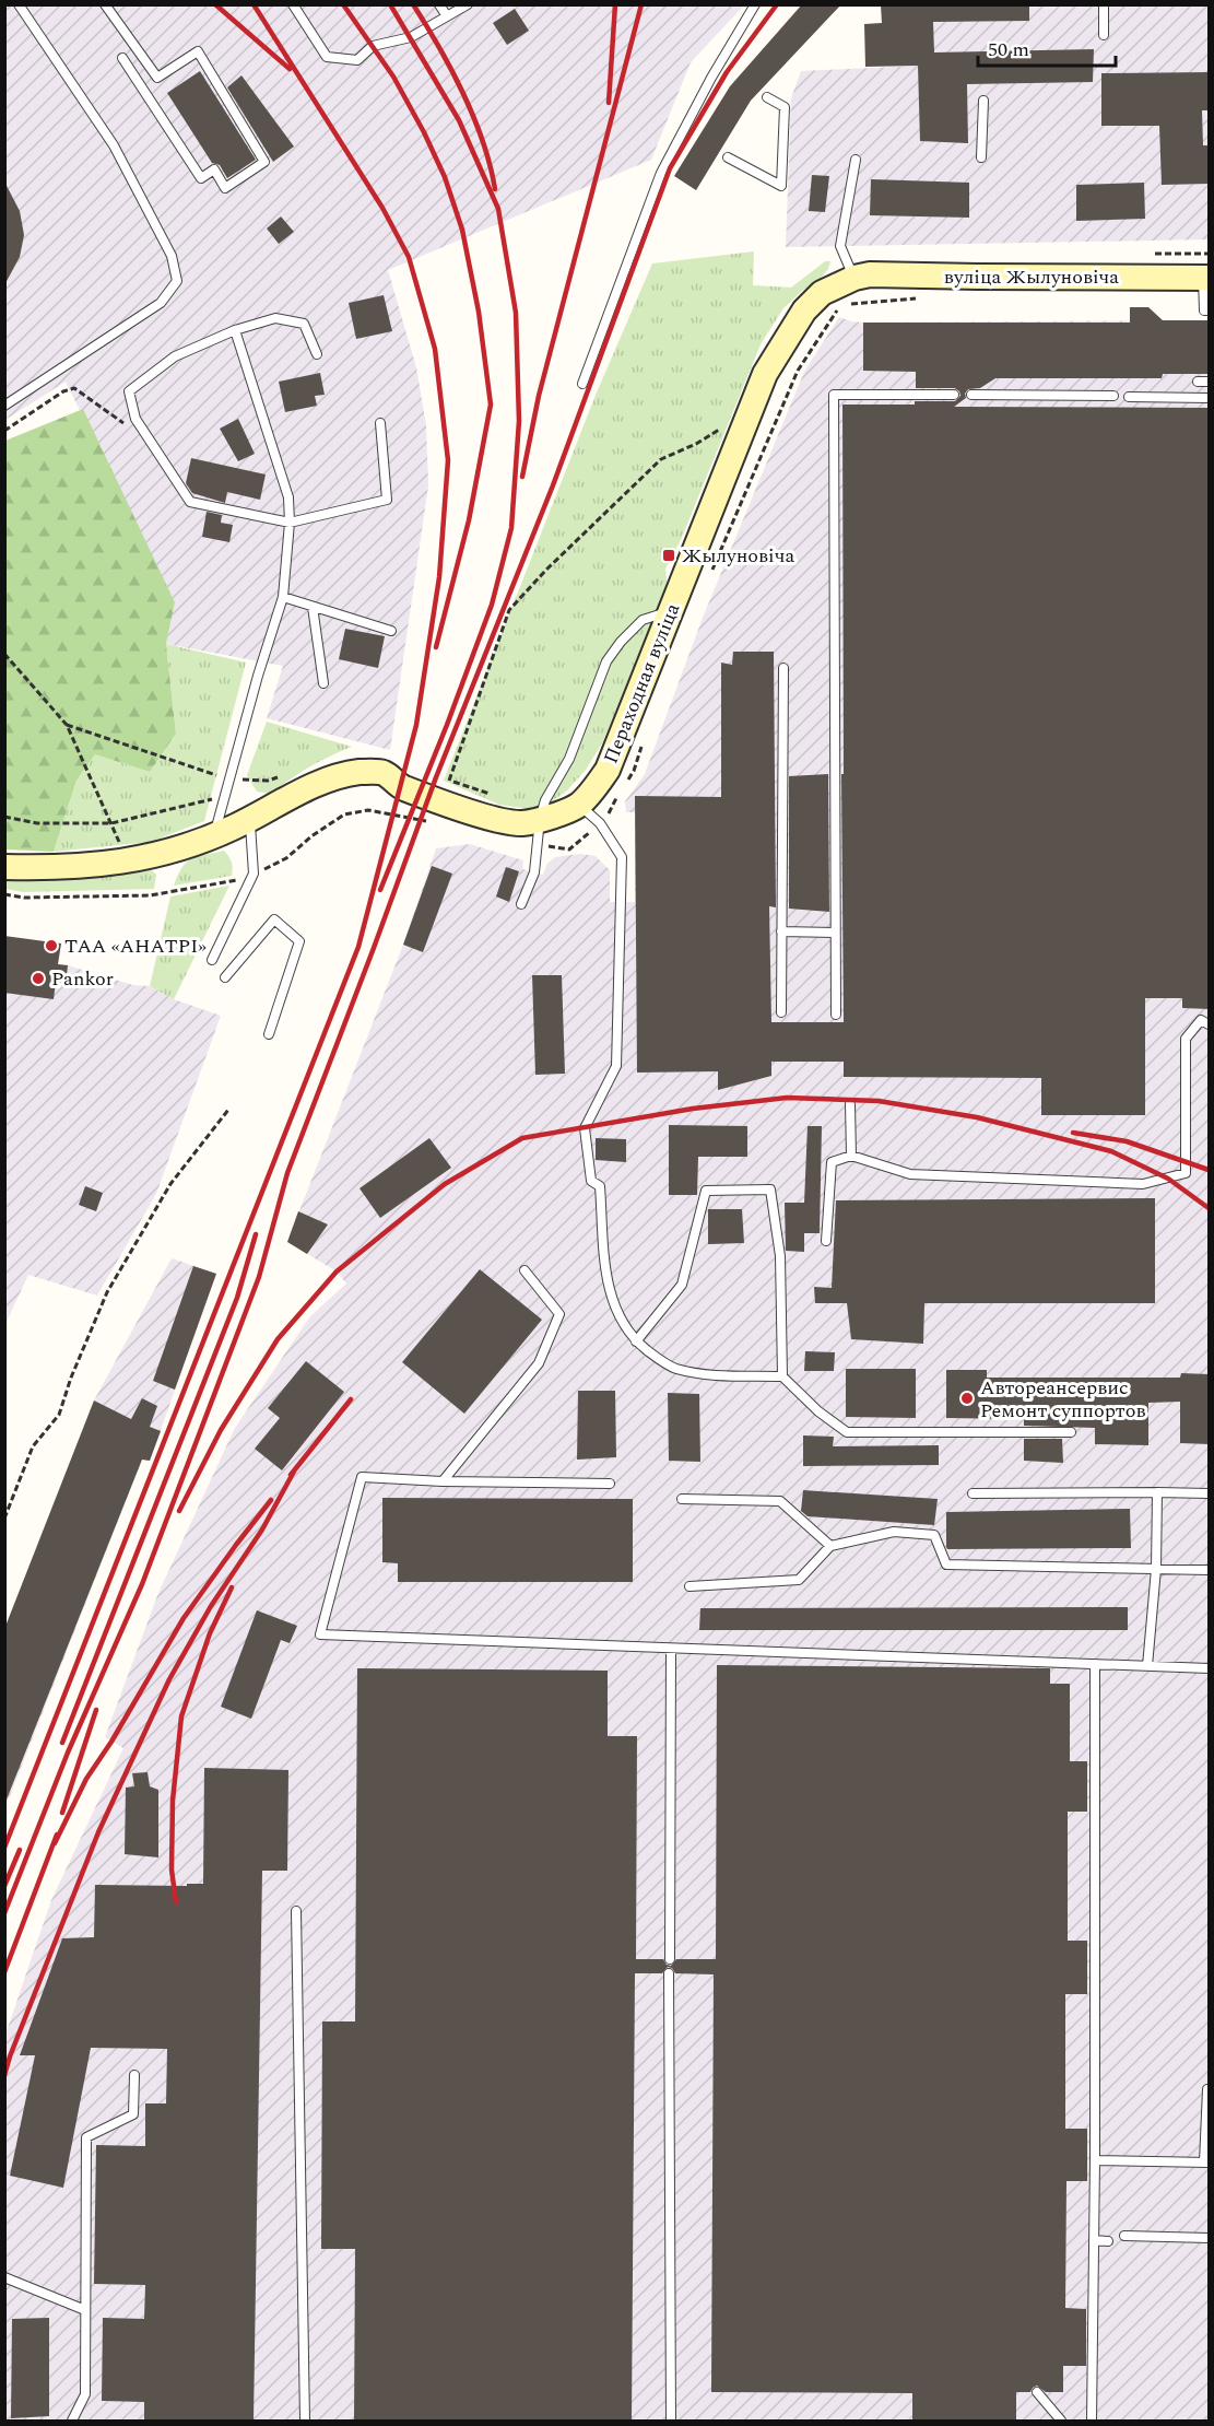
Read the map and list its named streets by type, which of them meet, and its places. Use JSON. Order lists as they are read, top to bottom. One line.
{"streets":{"street":["вуліца Жылуновіча","Пераходная вуліца"]},"crossings":[["вуліца Жылуновіча","Пераходная вуліца"]],"places":{"transit":["Жылуновіча"],"other":["ТАА «АНАТРI»","Pankor","Автореансервис Ремонт суппортов"]},"scale_bar":"50 m"}
